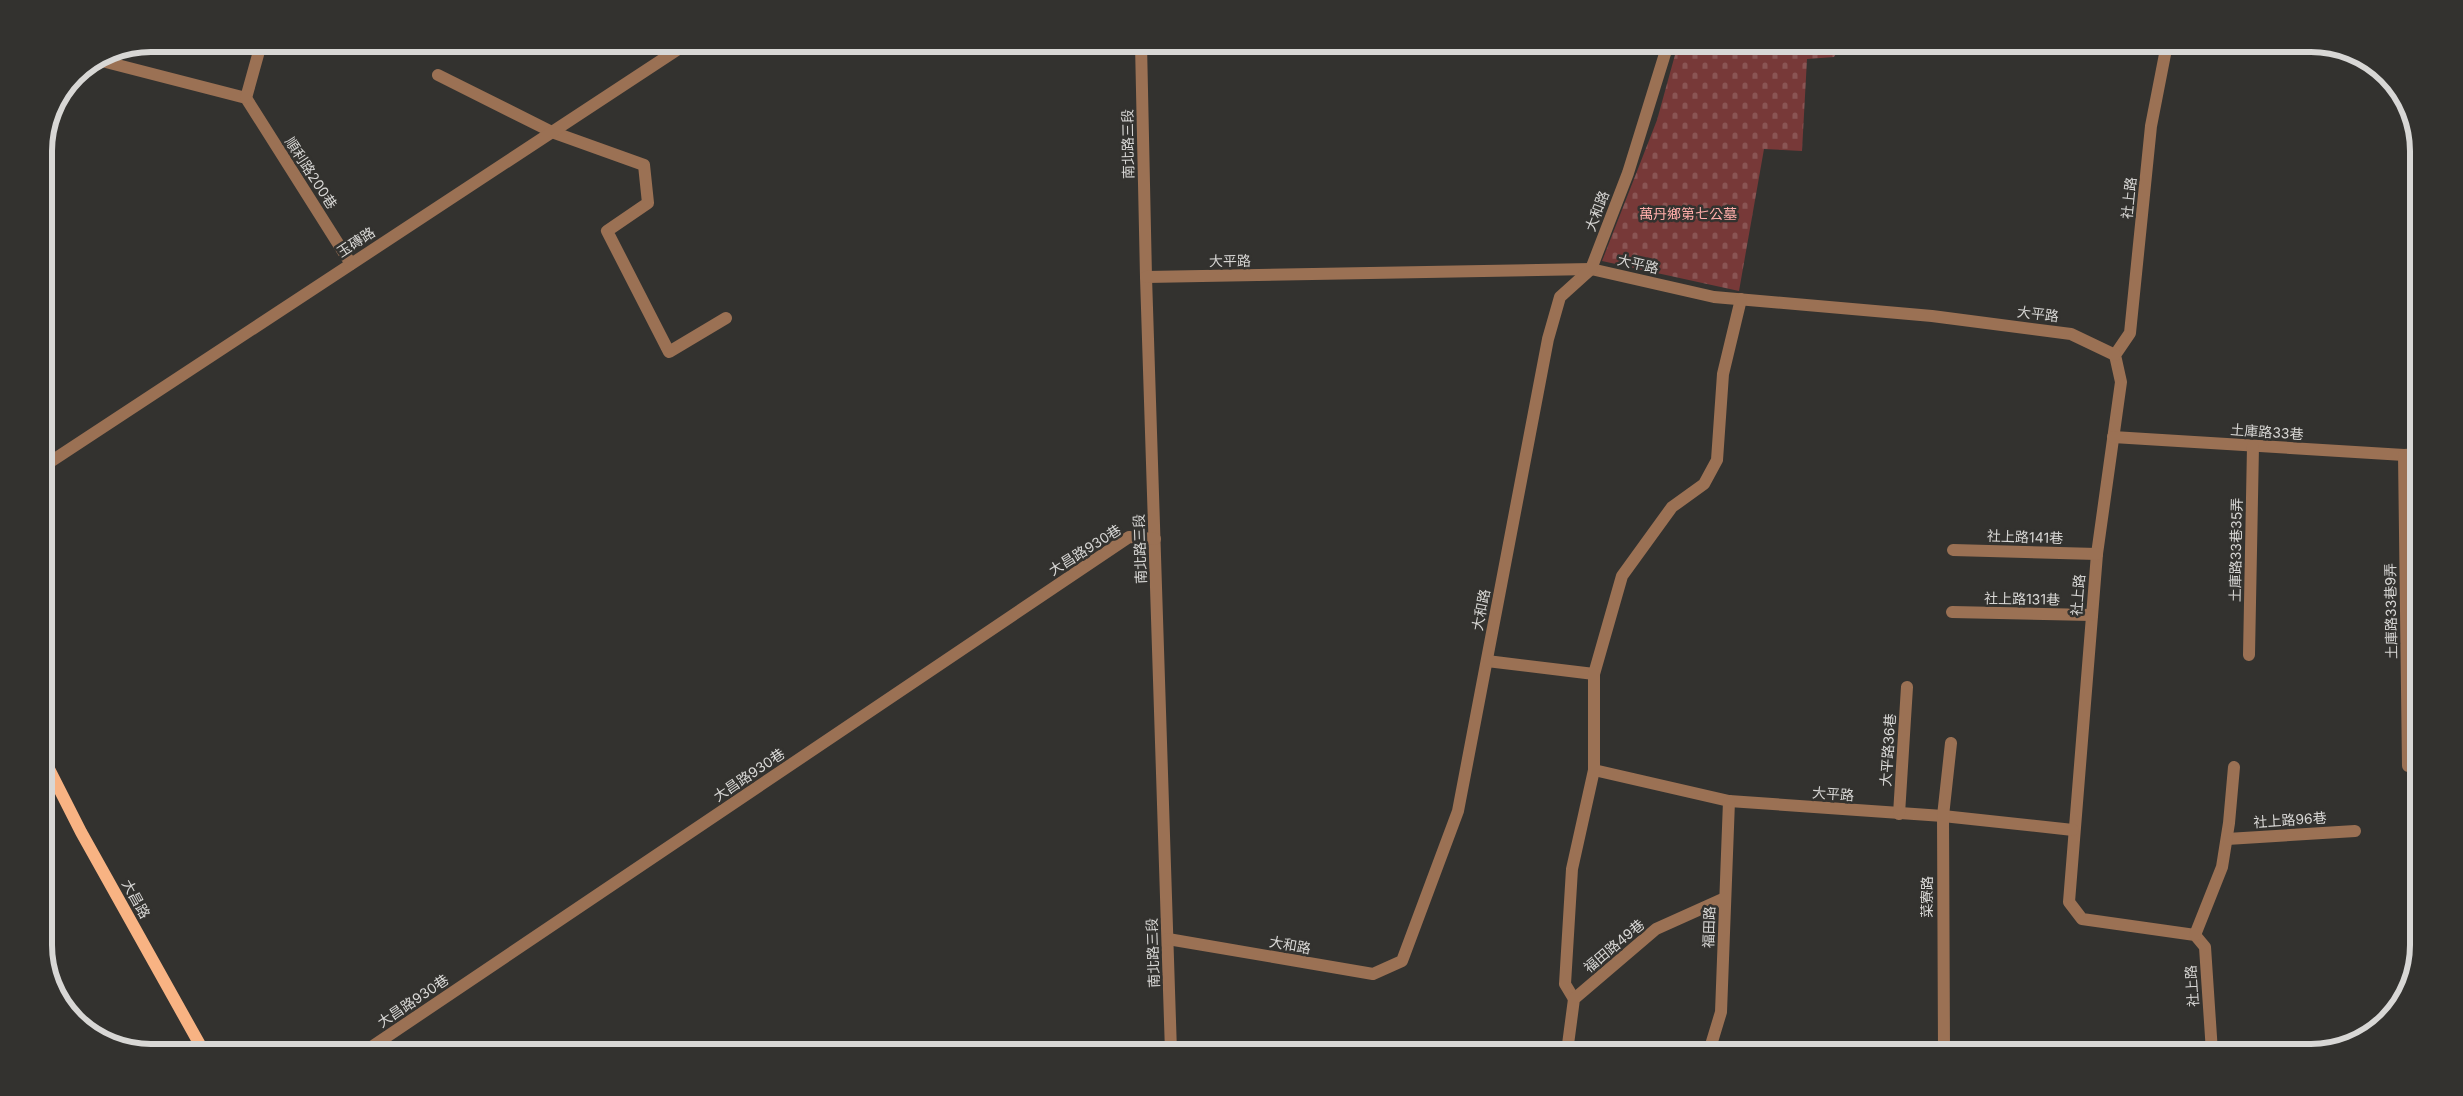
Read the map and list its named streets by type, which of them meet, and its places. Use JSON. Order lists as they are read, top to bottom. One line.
{"streets":{"main road":["大昌路"],"street":["南北路三段","順利路200巷","社上路","大和路","玉磚路","大平路","土庫路33巷","社上路141巷","大昌路930巷","土庫路33巷35弄","社上路131巷","土庫路33巷9弄","大平路36巷","社上路96巷","菜寮路","福田路","福田路49巷"]},"crossings":[["南北路三段","大和路"],["南北路三段","大平路"],["南北路三段","大昌路930巷"],["順利路200巷","玉磚路"],["社上路","大平路"],["社上路","土庫路33巷"],["社上路","社上路141巷"],["社上路","社上路131巷"],["大和路","大平路"],["大平路","大平路36巷"],["大平路","菜寮路"],["大平路","福田路"],["土庫路33巷","土庫路33巷35弄"],["土庫路33巷","土庫路33巷9弄"],["福田路","福田路49巷"]],"parks":["萬丹鄉第七公墓"]}
